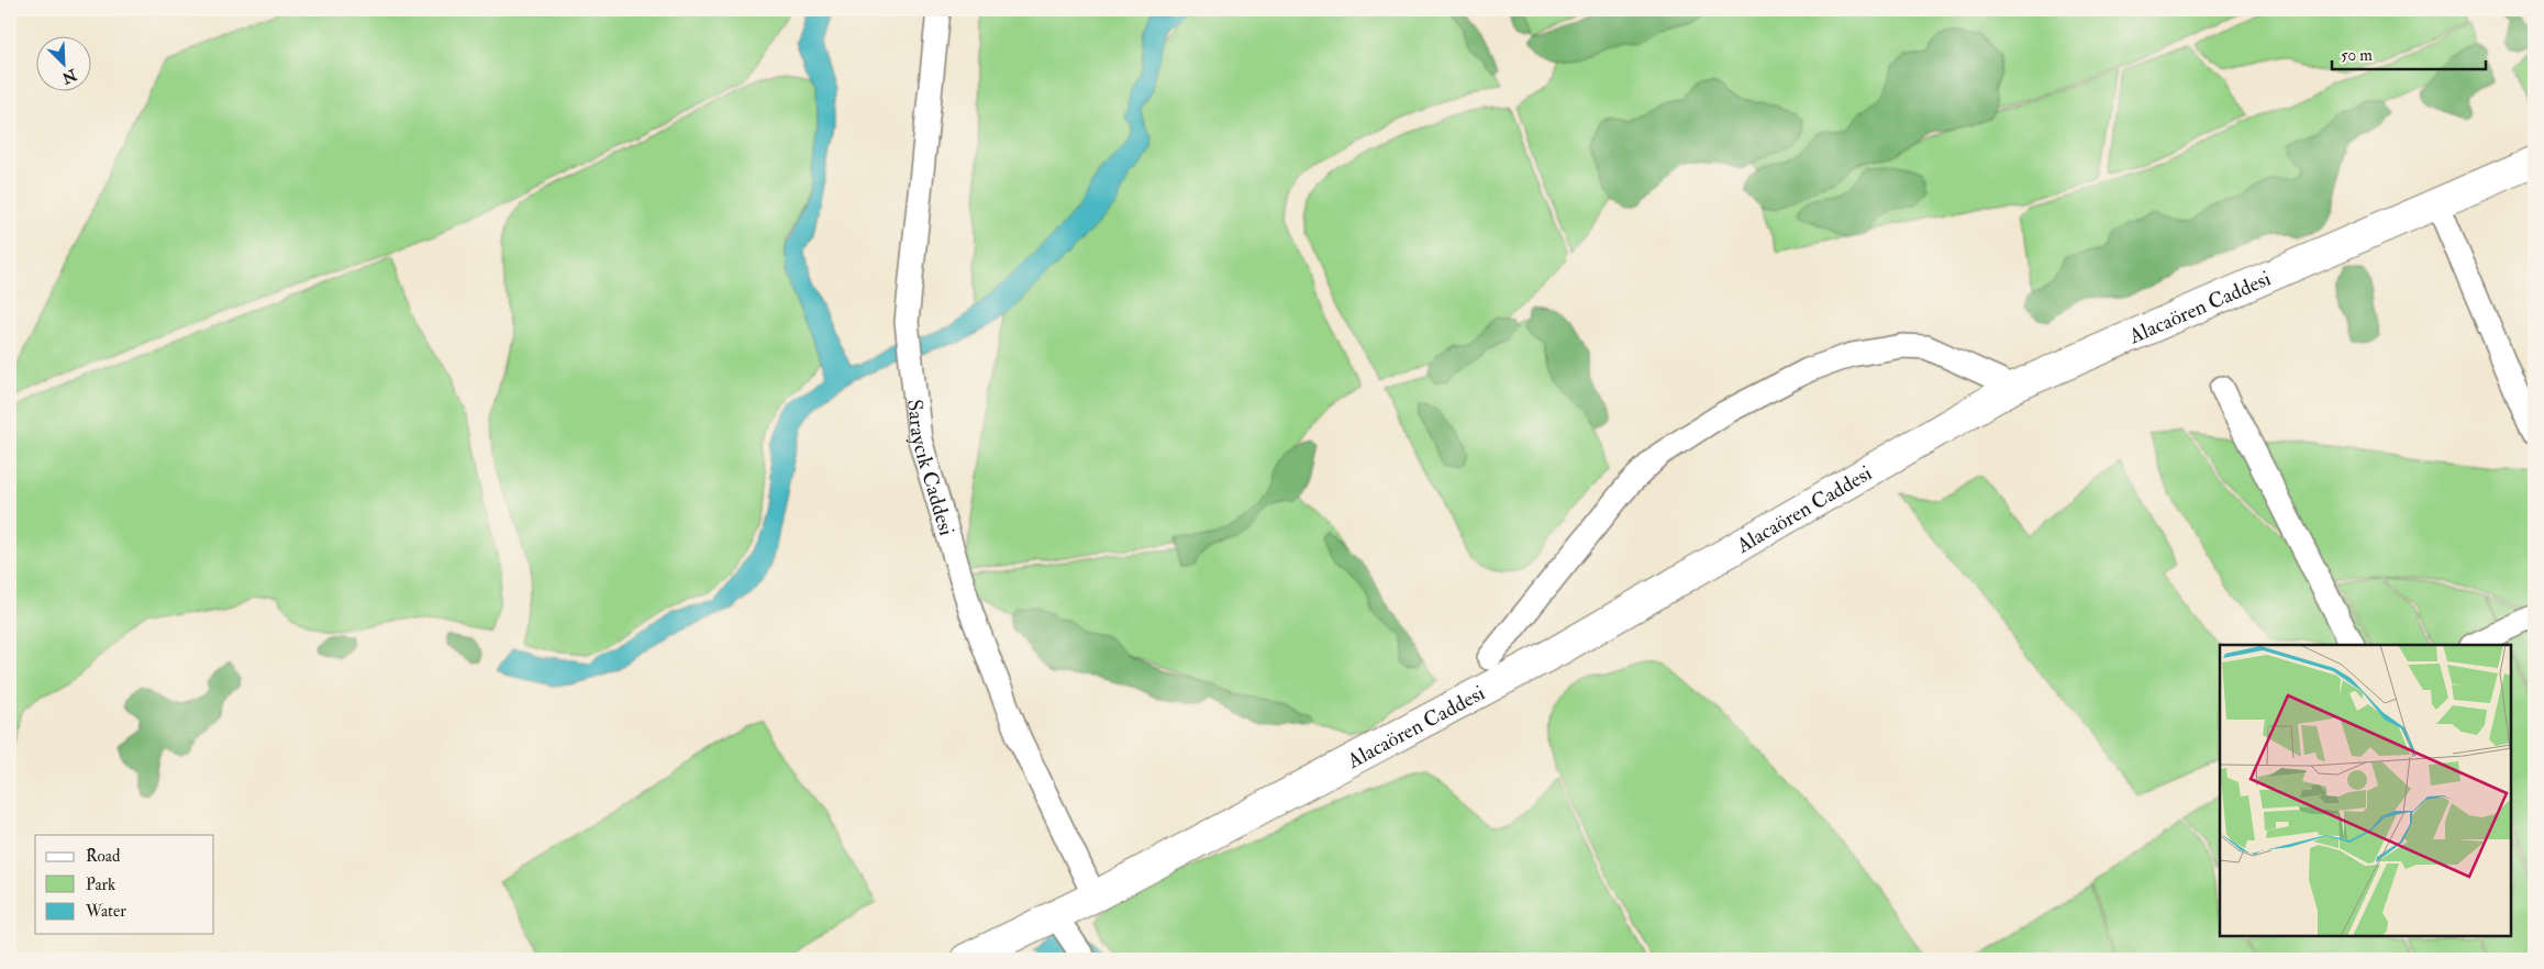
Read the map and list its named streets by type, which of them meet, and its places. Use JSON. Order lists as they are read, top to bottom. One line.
{"streets":{"street":["Alacaören Caddesi","Saraycık Caddesi"]},"crossings":[["Alacaören Caddesi","Saraycık Caddesi"]],"legend":["Road","Park","Water"],"scale_bar":"50 m","north":"bottom right"}
